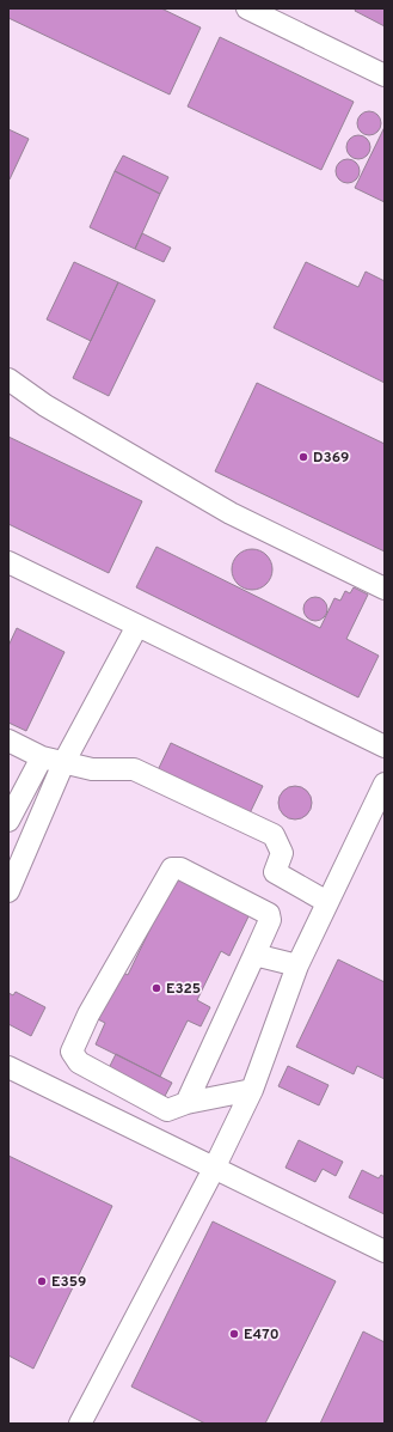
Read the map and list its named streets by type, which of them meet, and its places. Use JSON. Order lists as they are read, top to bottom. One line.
{"places":["D369","E325","E359","E470"]}
